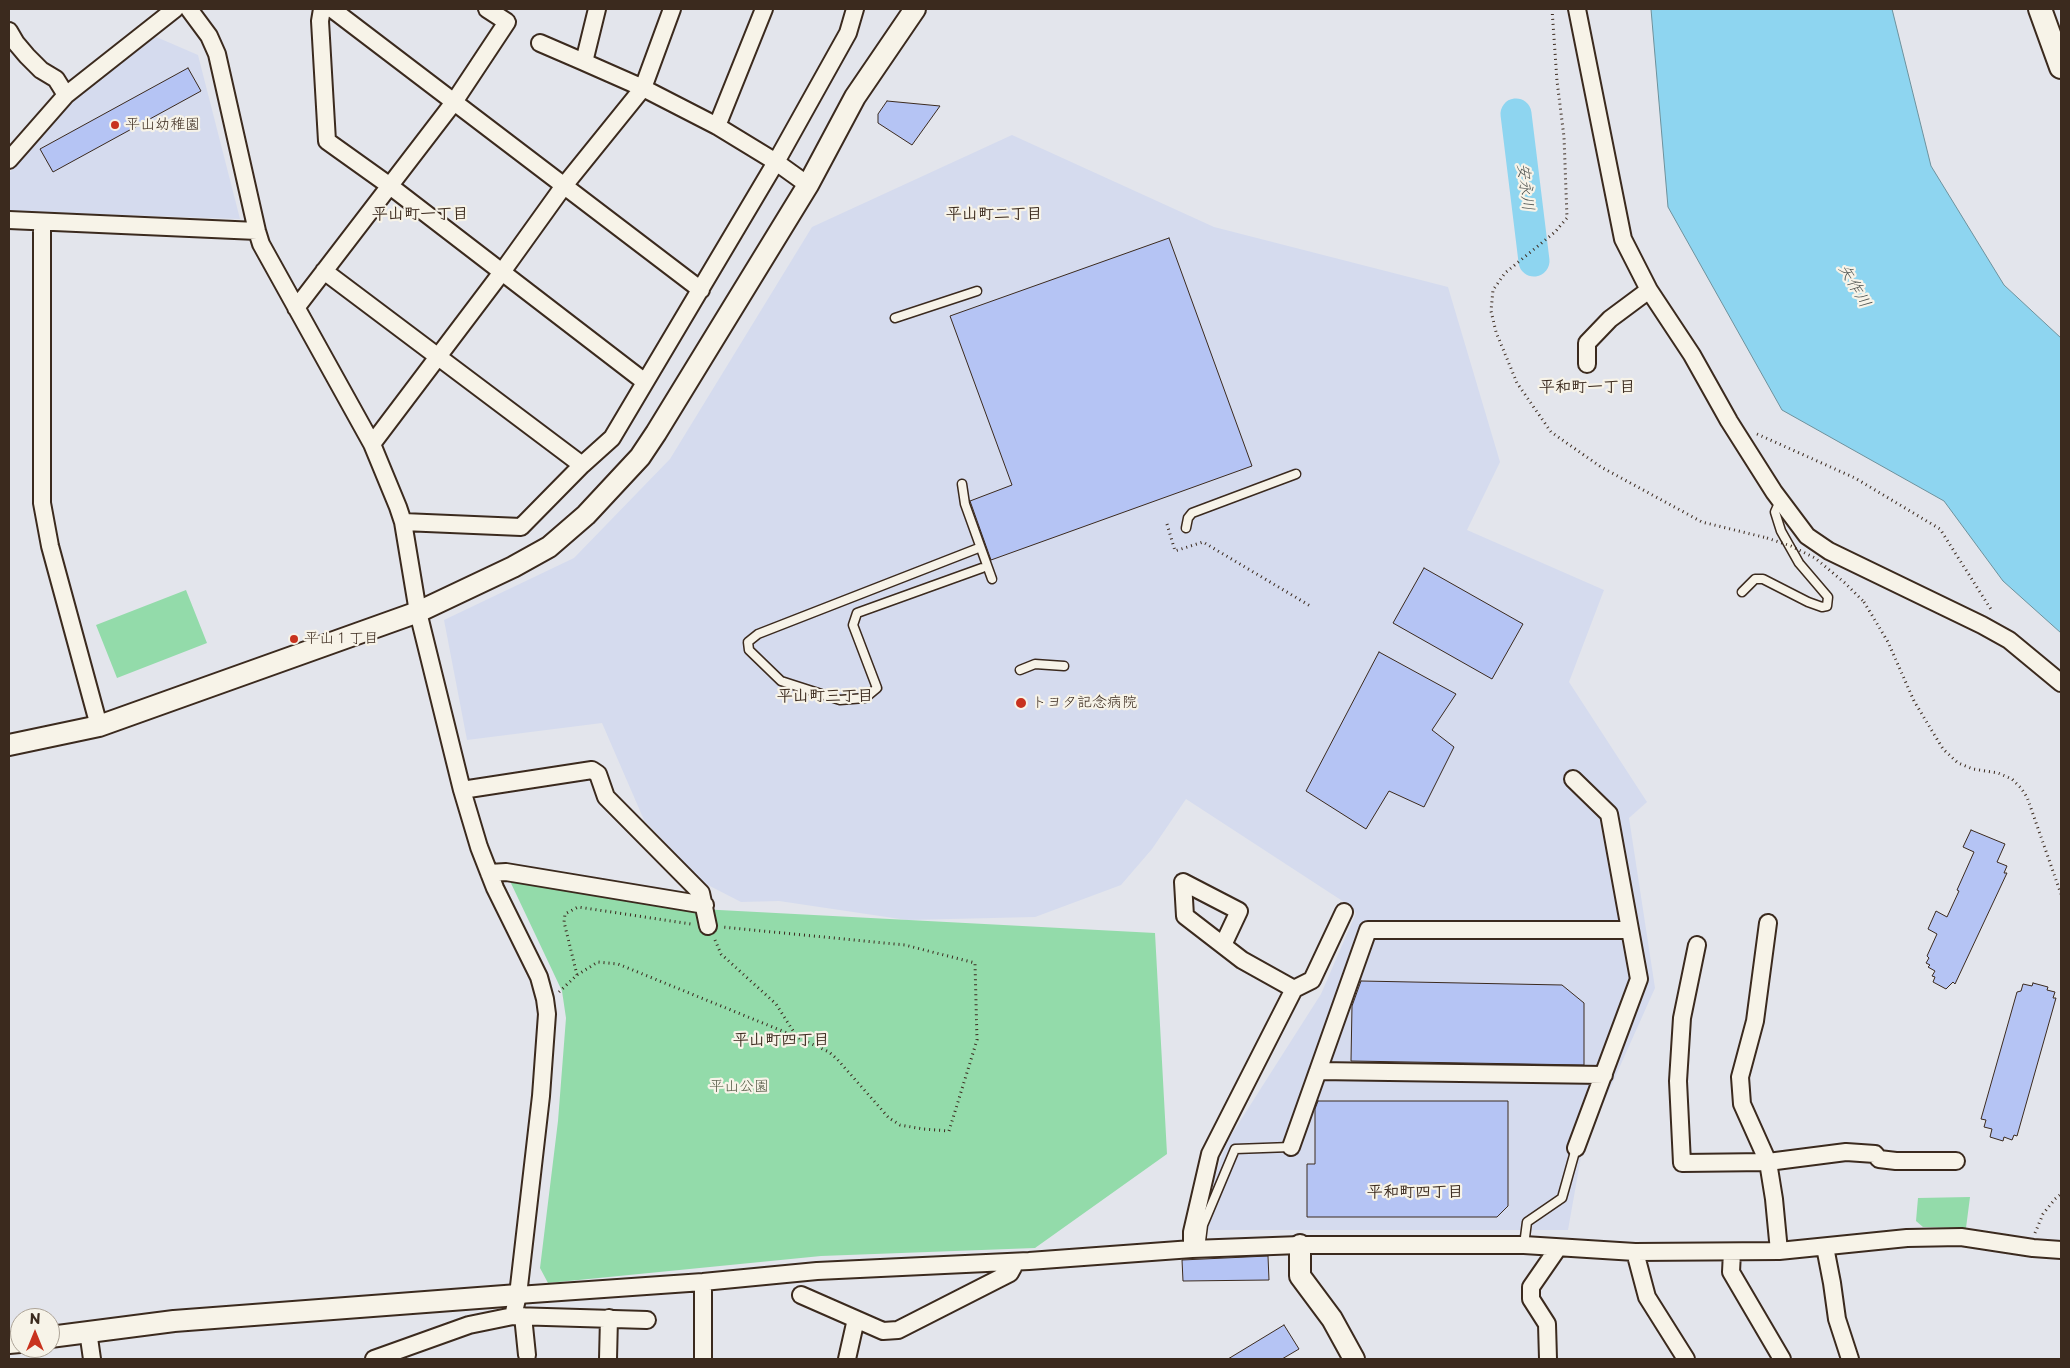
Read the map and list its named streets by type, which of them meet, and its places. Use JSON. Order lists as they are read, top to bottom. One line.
{"districts":["平山町一丁目","平山町二丁目","平和町一丁目","平山町三丁目","平山町四丁目","平和町四丁目"],"water":["安永川","矢作川"],"parks":["平山公園"],"places":["平山幼稚園","平山１丁目","トヨタ記念病院"],"north":"top"}
